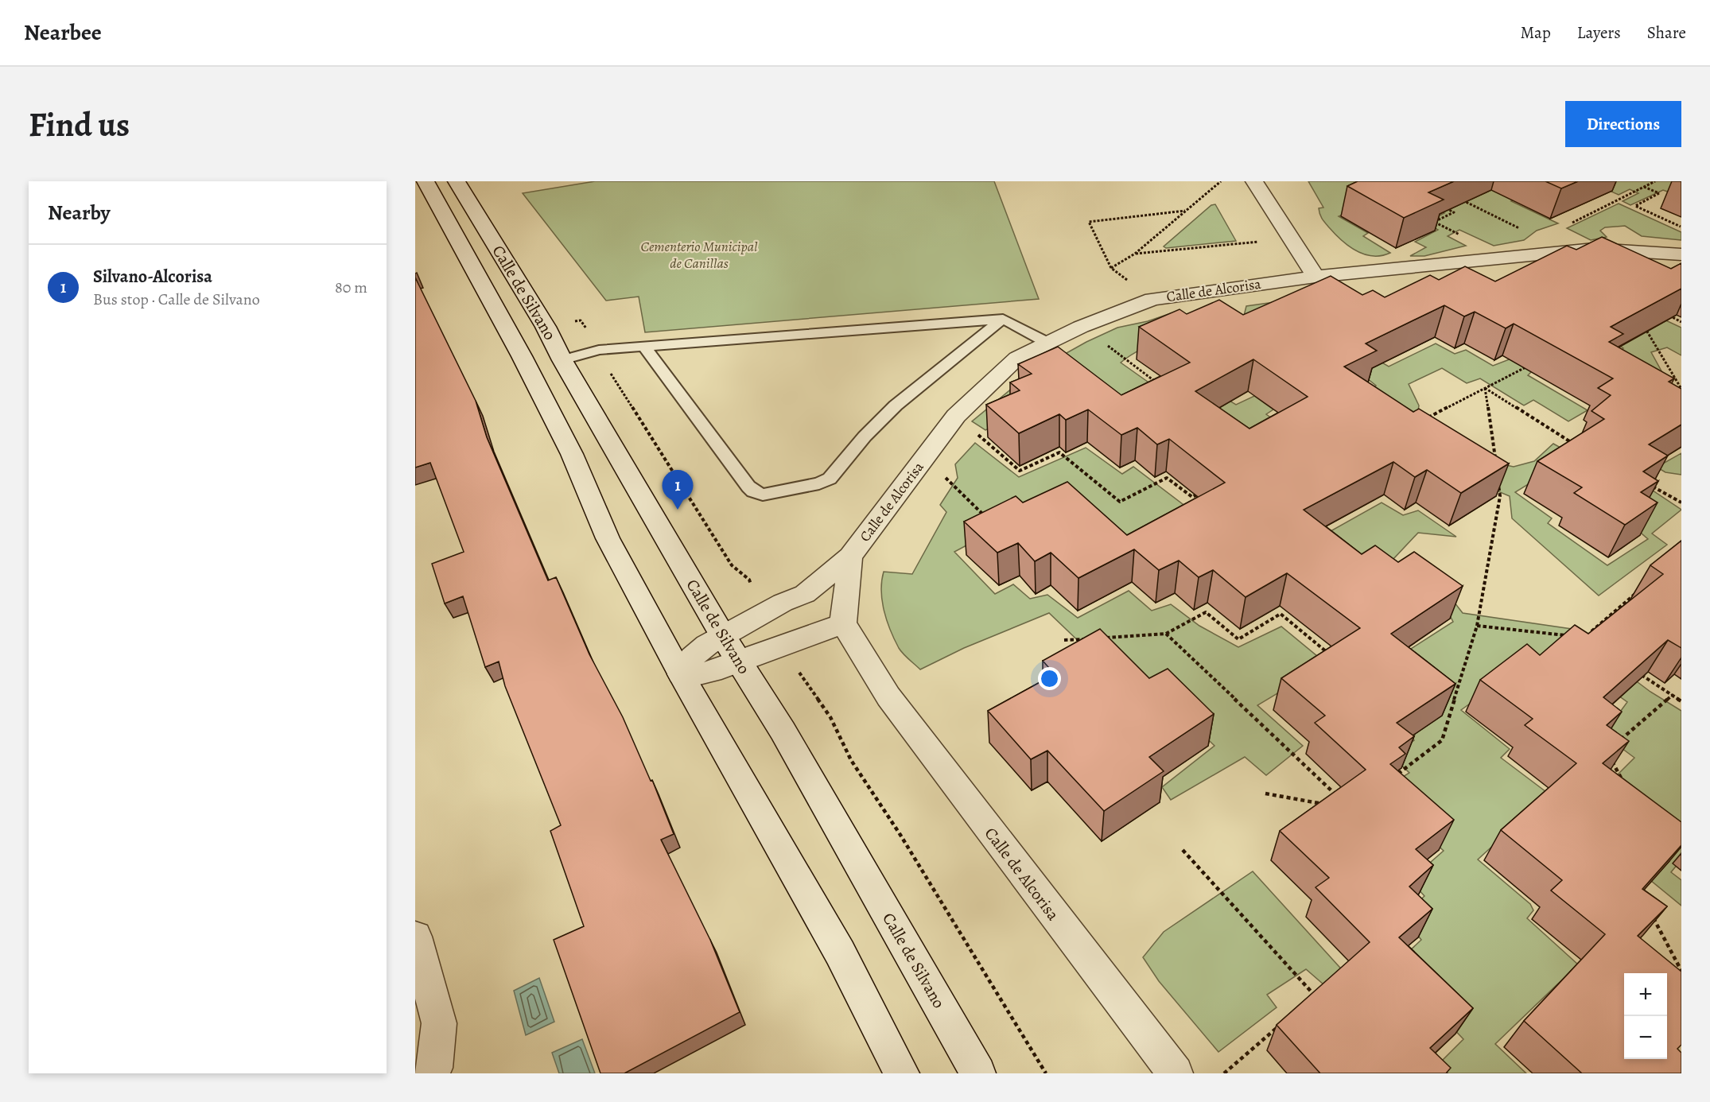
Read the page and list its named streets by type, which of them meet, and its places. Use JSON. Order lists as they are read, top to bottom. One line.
{"streets":{"street":["Calle de Alcorisa","Calle de Silvano"]},"crossings":[["Calle de Alcorisa","Calle de Silvano"]],"parks":["Cementerio Municipal de Canillas"],"page":{"header":"Nearbee","nav":["Map","Layers","Share"],"buttons":"Directions","title":"Find us","heading":"Nearby","list":[{"mark":"1","name":"Silvano-Alcorisa","note":"Bus stop · Calle de Silvano","value":"80 m"}],"pins":"1","map_buttons":["+","−"]}}
